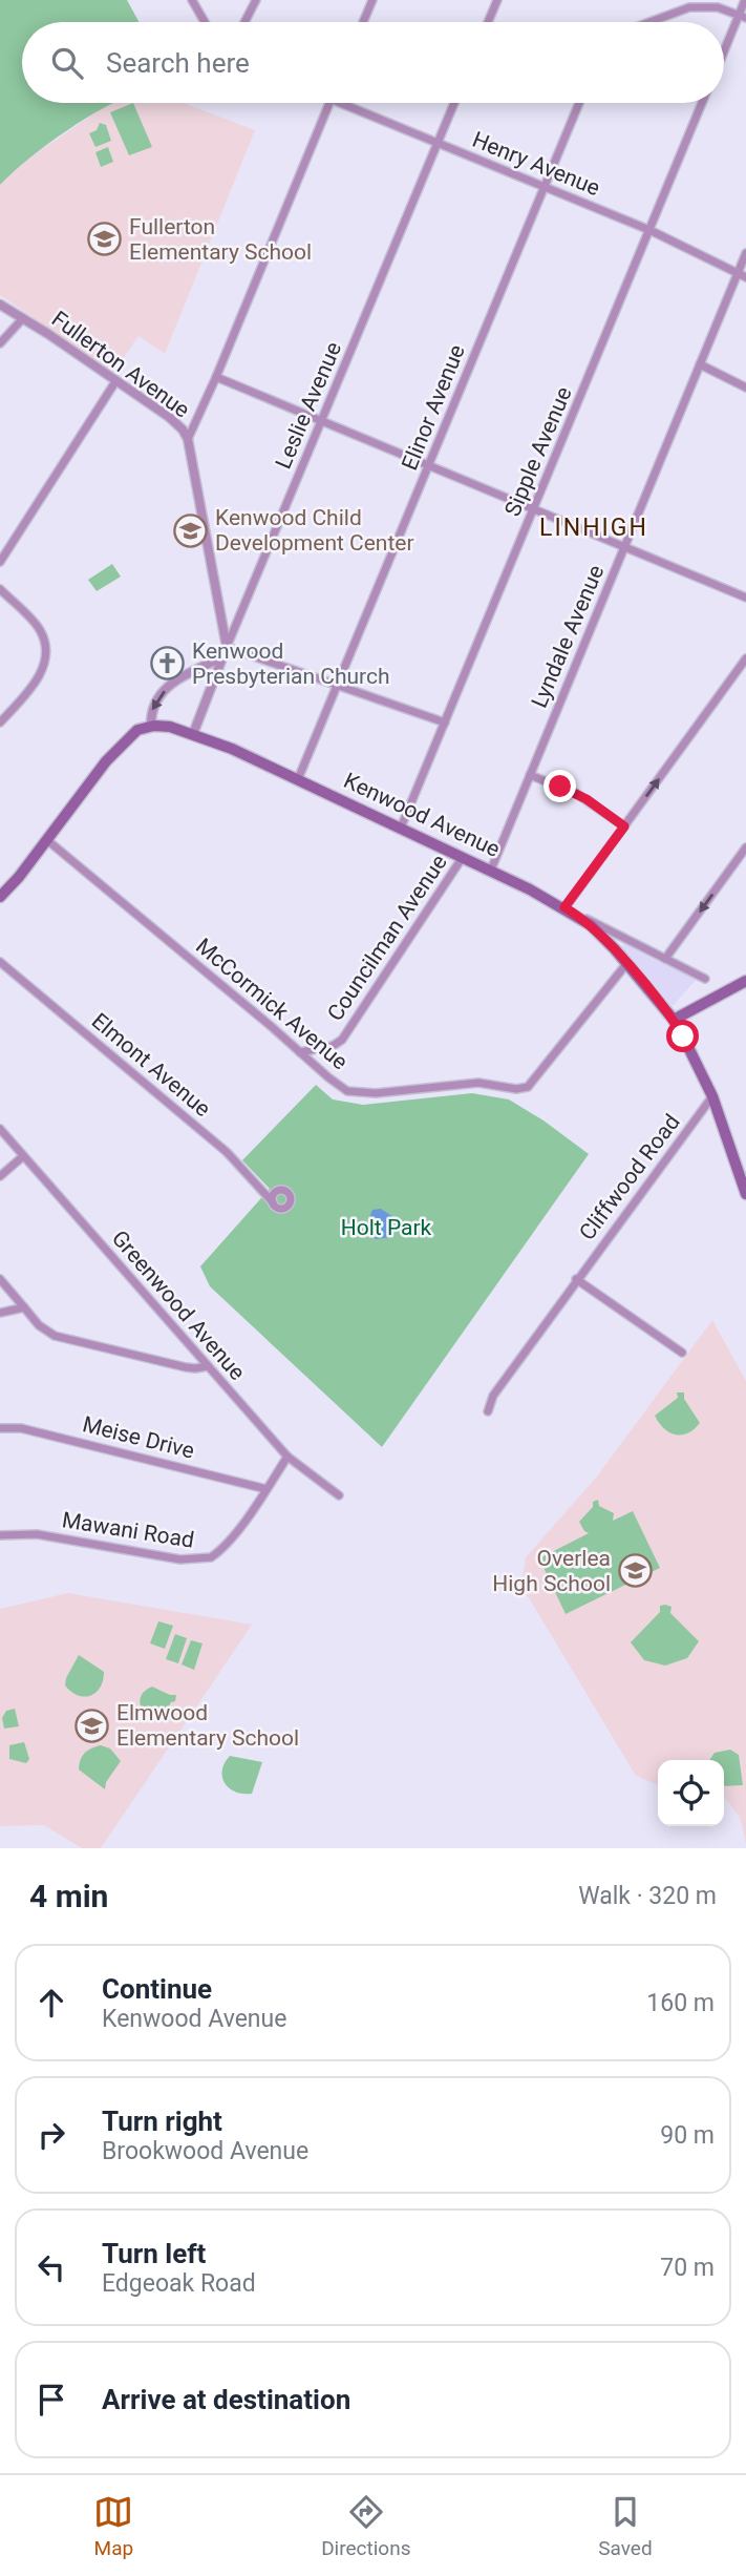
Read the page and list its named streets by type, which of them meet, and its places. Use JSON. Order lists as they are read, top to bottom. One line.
{"streets":{"main road":["Kenwood Avenue"],"street":["Henry Avenue","Fullerton Avenue","Leslie Avenue","Elinor Avenue","Sipple Avenue","Lyndale Avenue","Councilman Avenue","McCormick Avenue","Elmont Avenue","Cliffwood Road","Greenwood Avenue","Meise Drive","Mawani Road"]},"crossings":[["Henry Avenue","Leslie Avenue"],["Henry Avenue","Elinor Avenue"],["Henry Avenue","Sipple Avenue"],["Henry Avenue","Lyndale Avenue"],["Fullerton Avenue","Leslie Avenue"],["Leslie Avenue","Kenwood Avenue"],["Elinor Avenue","Kenwood Avenue"],["Sipple Avenue","Kenwood Avenue"],["Lyndale Avenue","Kenwood Avenue"],["Kenwood Avenue","Councilman Avenue"],["Kenwood Avenue","McCormick Avenue"],["Kenwood Avenue","Cliffwood Road"],["Councilman Avenue","McCormick Avenue"],["Greenwood Avenue","Mawani Road"],["Meise Drive","Mawani Road"]],"districts":["LINHIGH"],"parks":["Holt Park"],"places":{"school or university":["Fullerton Elementary School","Kenwood Child Development Center","Overlea High School","Elmwood Elementary School"],"church":["Kenwood Presbyterian Church"]},"page":{"search":"Search here","heading":["4 min","Walk · 320 m"],"list":[["Continue","Kenwood Avenue","160 m"],["Turn right","Brookwood Avenue","90 m"],["Turn left","Edgeoak Road","70 m"],"Arrive at destination"],"nav":["Map","Directions","Saved"]}}
